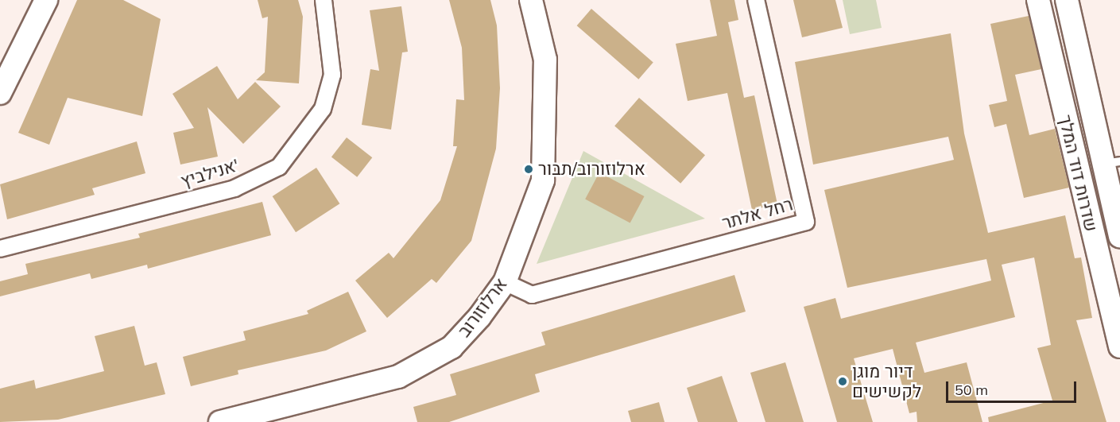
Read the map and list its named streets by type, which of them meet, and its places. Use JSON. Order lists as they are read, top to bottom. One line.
{"streets":{"street":["אנילביץ'","שדרות דוד המלך","רחל אלתר","ארלוזורוב"]},"crossings":[["רחל אלתר","ארלוזורוב"]],"places":["ארלוזורוב/תבור","דיור מוגן לקשישים"],"scale_bar":"50 m"}
